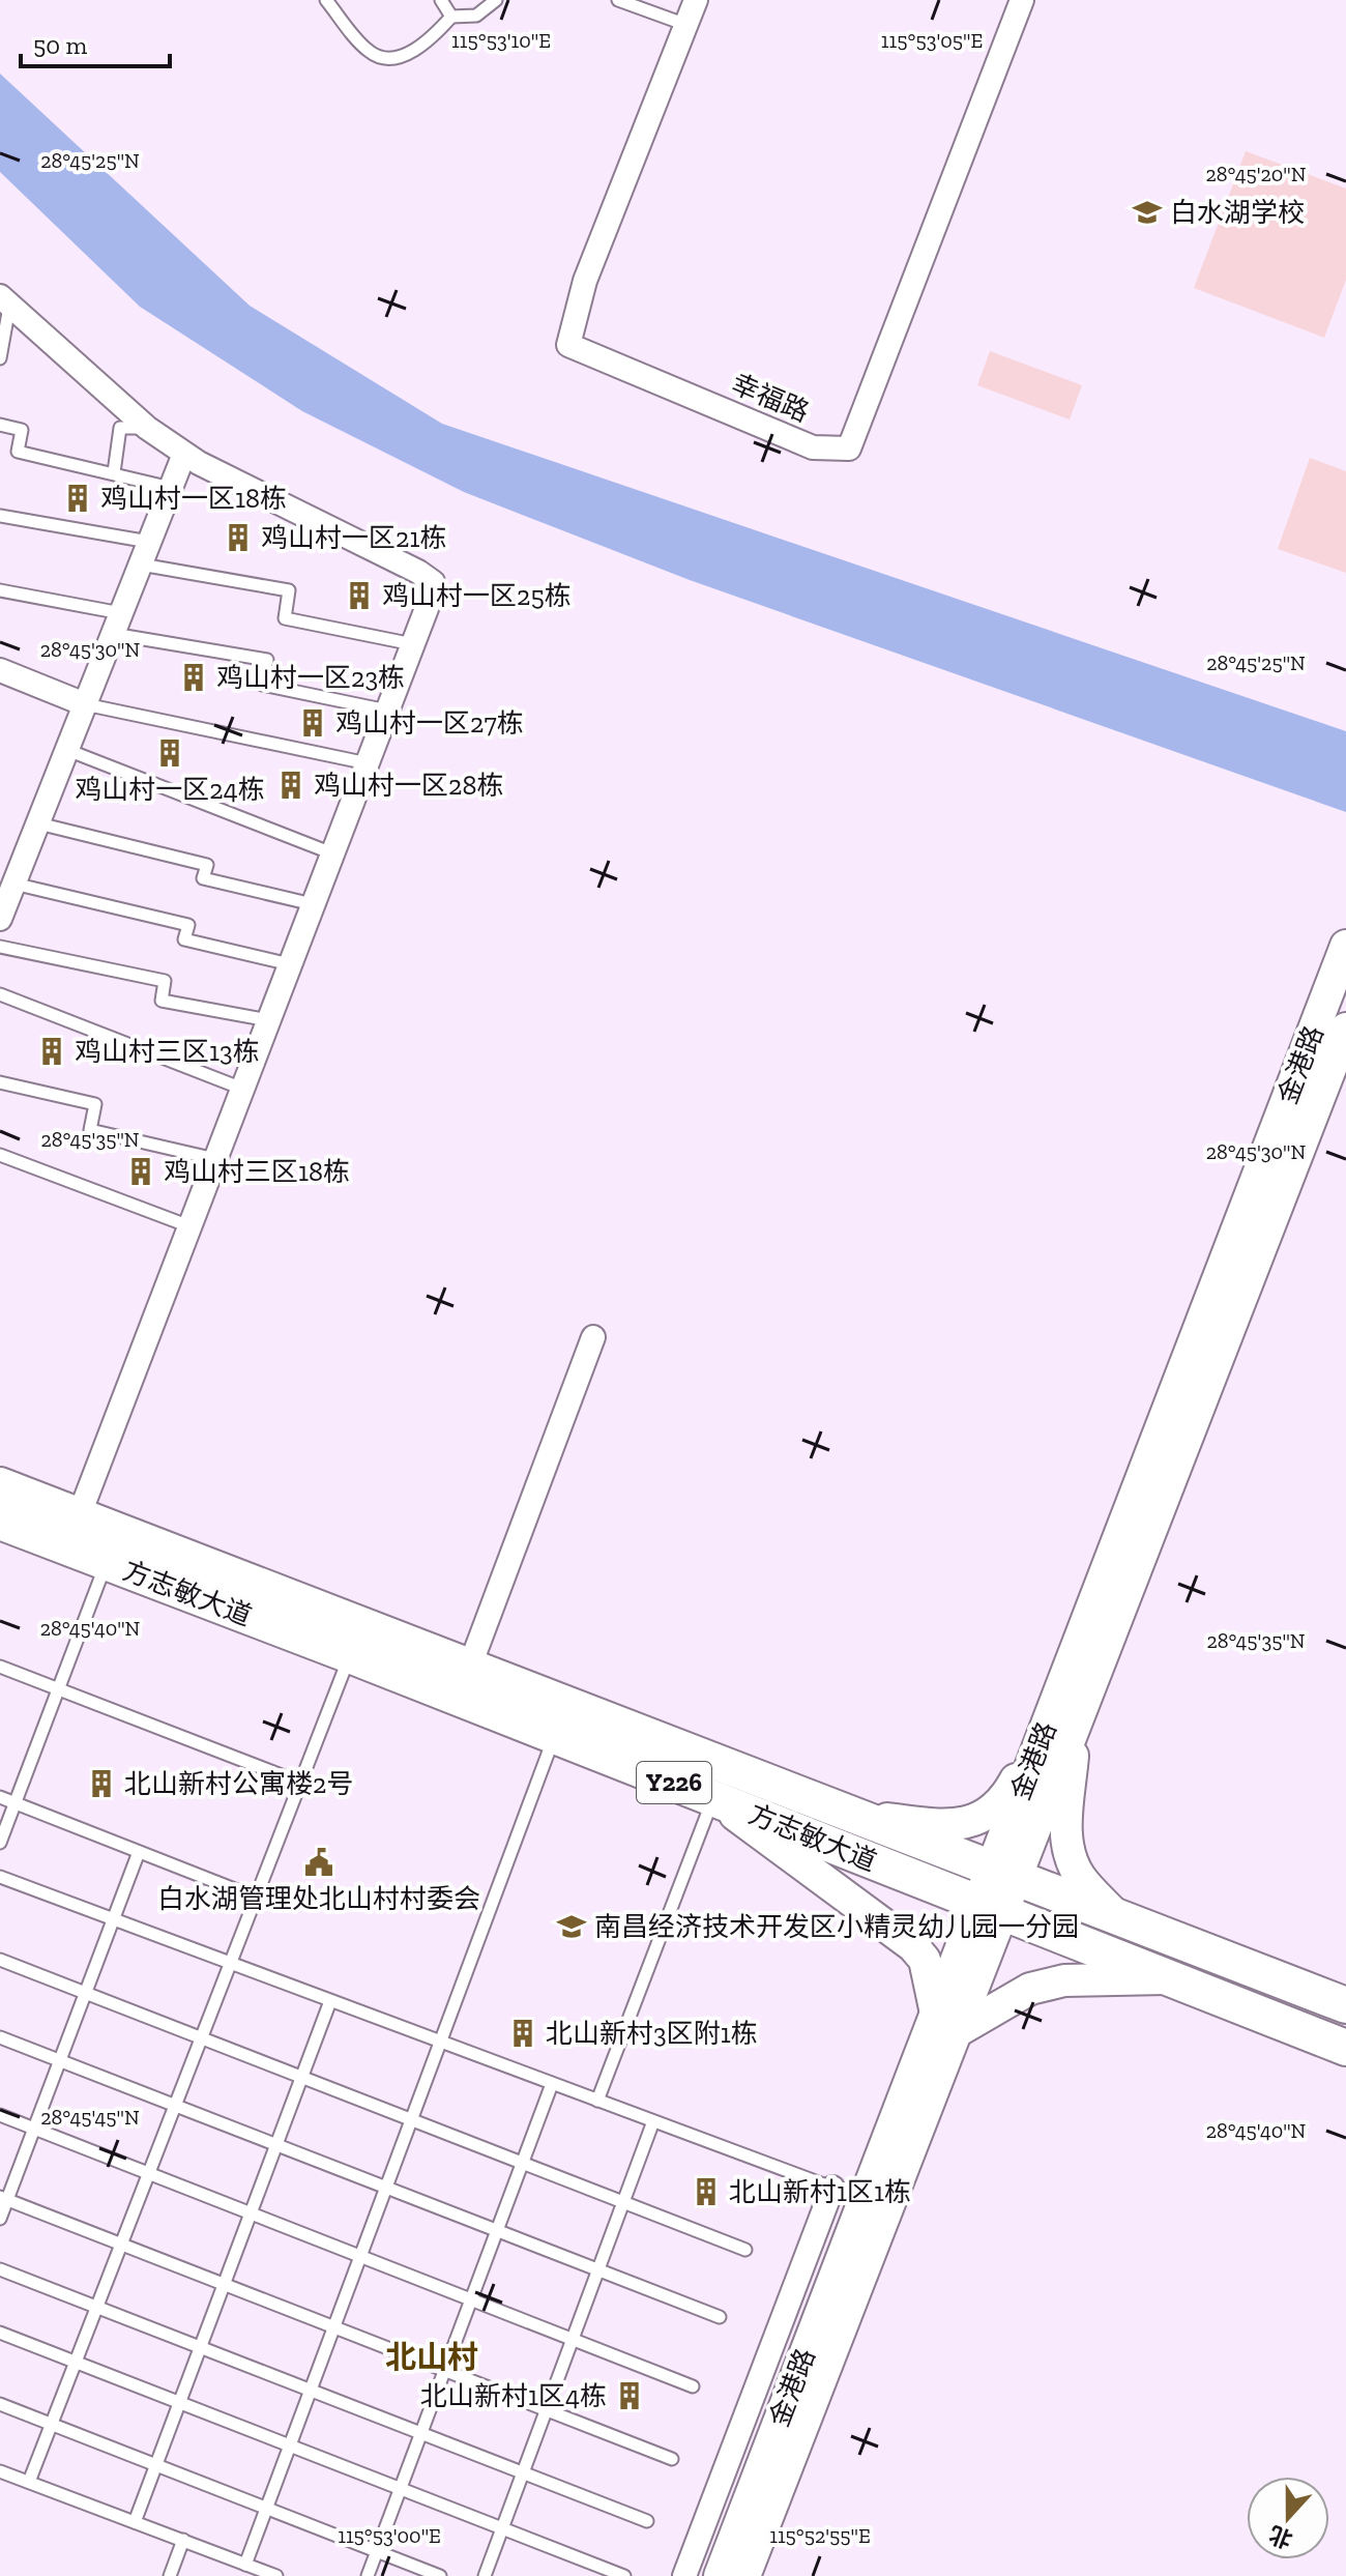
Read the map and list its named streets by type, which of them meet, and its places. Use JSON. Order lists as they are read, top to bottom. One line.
{"streets":{"main road":["金港路","方志敏大道","Y226"],"street":["幸福路"]},"crossings":[["金港路","方志敏大道"]],"districts":["北山村"],"places":{"school or university":["白水湖学校","南昌经济技术开发区小精灵幼儿园一分园"],"building":["鸡山村一区18栋","鸡山村一区21栋","鸡山村一区25栋","鸡山村一区23栋","鸡山村一区27栋","鸡山村一区24栋","鸡山村一区28栋","鸡山村三区13栋","鸡山村三区18栋","北山新村公寓楼2号","北山新村3区附1栋","北山新村1区1栋","北山新村1区4栋"],"public building":["白水湖管理处北山村村委会"]},"scale_bar":"50 m","north":"bottom","coordinates":["115°53'05\"E","115°53'10\"E","28°45'25\"N","28°45'20\"N","28°45'30\"N","28°45'35\"N","28°45'40\"N","28°45'45\"N","115°53'00\"E","115°52'55\"E"]}
